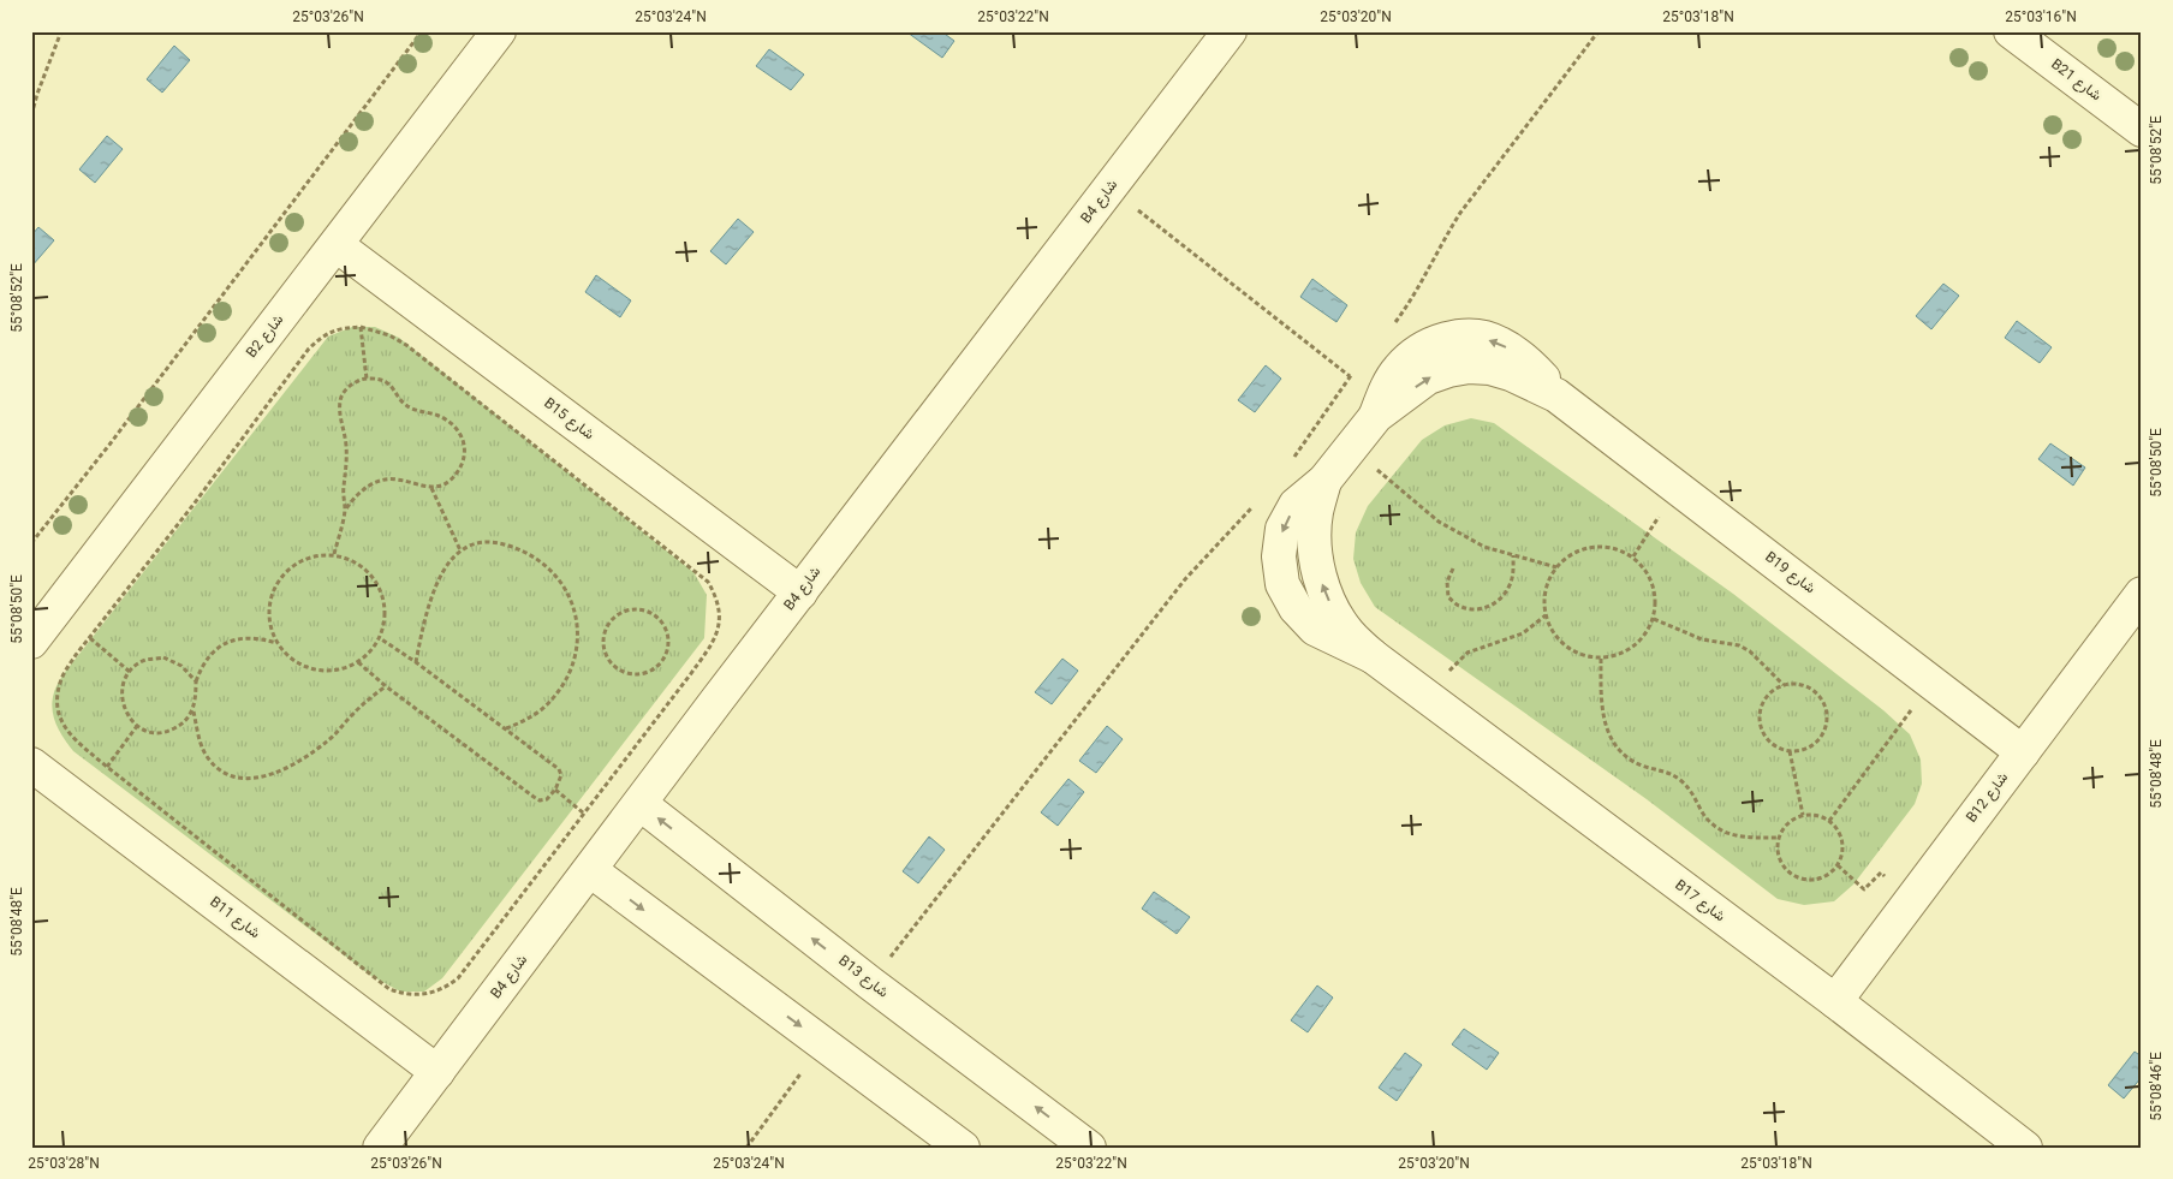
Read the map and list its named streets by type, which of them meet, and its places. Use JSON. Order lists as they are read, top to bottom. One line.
{"streets":{"street":["B21 شارع","B4 شارع","B2 شارع","B15 شارع","B19 شارع","B12 شارع","B17 شارع","B11 شارع","B13 شارع"]},"crossings":[["B4 شارع","B15 شارع"],["B4 شارع","B11 شارع"],["B4 شارع","B13 شارع"],["B2 شارع","B15 شارع"],["B19 شارع","B12 شارع"],["B19 شارع","B17 شارع"],["B12 شارع","B17 شارع"]],"coordinates":["25°03'26\"N","25°03'24\"N","25°03'22\"N","25°03'20\"N","25°03'18\"N","25°03'16\"N","55°08'52\"E","55°08'50\"E","55°08'48\"E","55°08'46\"E","25°03'28\"N"]}
